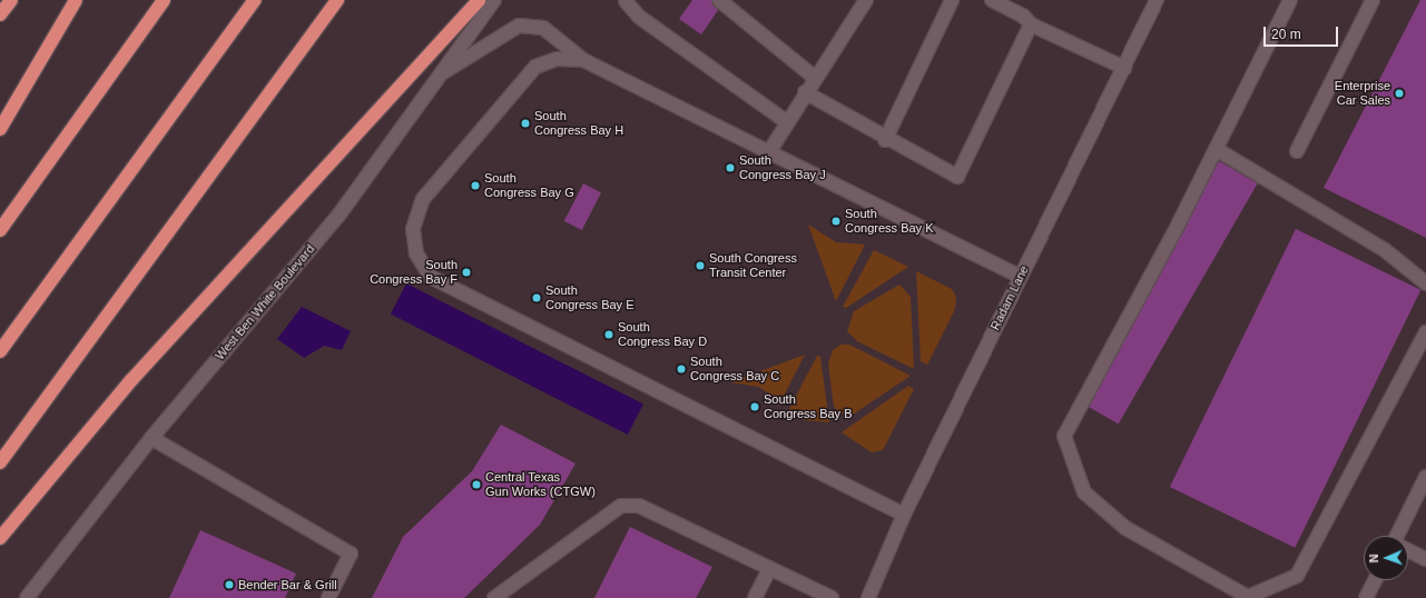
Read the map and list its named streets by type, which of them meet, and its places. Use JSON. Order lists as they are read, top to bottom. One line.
{"streets":{"main road":["Radam Lane","West Ben White Boulevard"]},"places":["Enterprise Car Sales","South Congress Bay H","South Congress Bay J","South Congress Bay G","South Congress Bay K","South Congress Transit Center","South Congress Bay F","South Congress Bay E","South Congress Bay D","South Congress Bay C","South Congress Bay B","Central Texas Gun Works (CTGW)","Bender Bar & Grill"],"scale_bar":"20 m","north":"left"}
